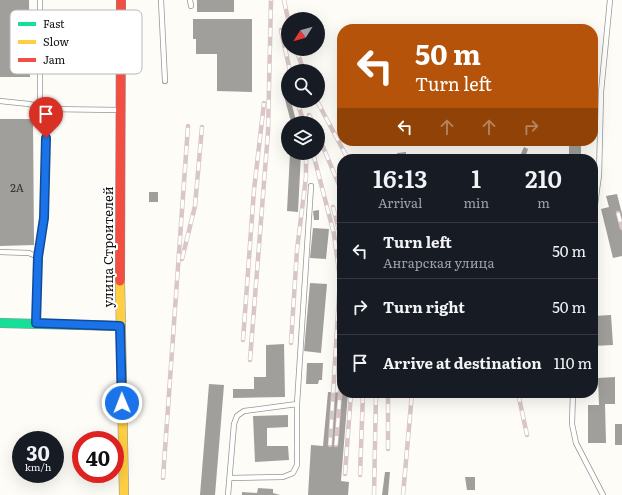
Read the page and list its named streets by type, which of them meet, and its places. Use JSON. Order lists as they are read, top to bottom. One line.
{"streets":{"street":["улица Строителей"]},"house_numbers":["2А"],"legend":["Fast","Slow","Jam"],"north":"bottom left","page":{"turn":["50 m","Turn left"],"eta":["16:13","Arrival","1","min","210","m"],"list":[{"name":"Turn left","note":"Ангарская улица","value":"50 m"},{"name":"Turn right","value":"50 m"},{"name":"Arrive at destination","value":"110 m"}],"speed":"30 km/h","limit":"40"}}
